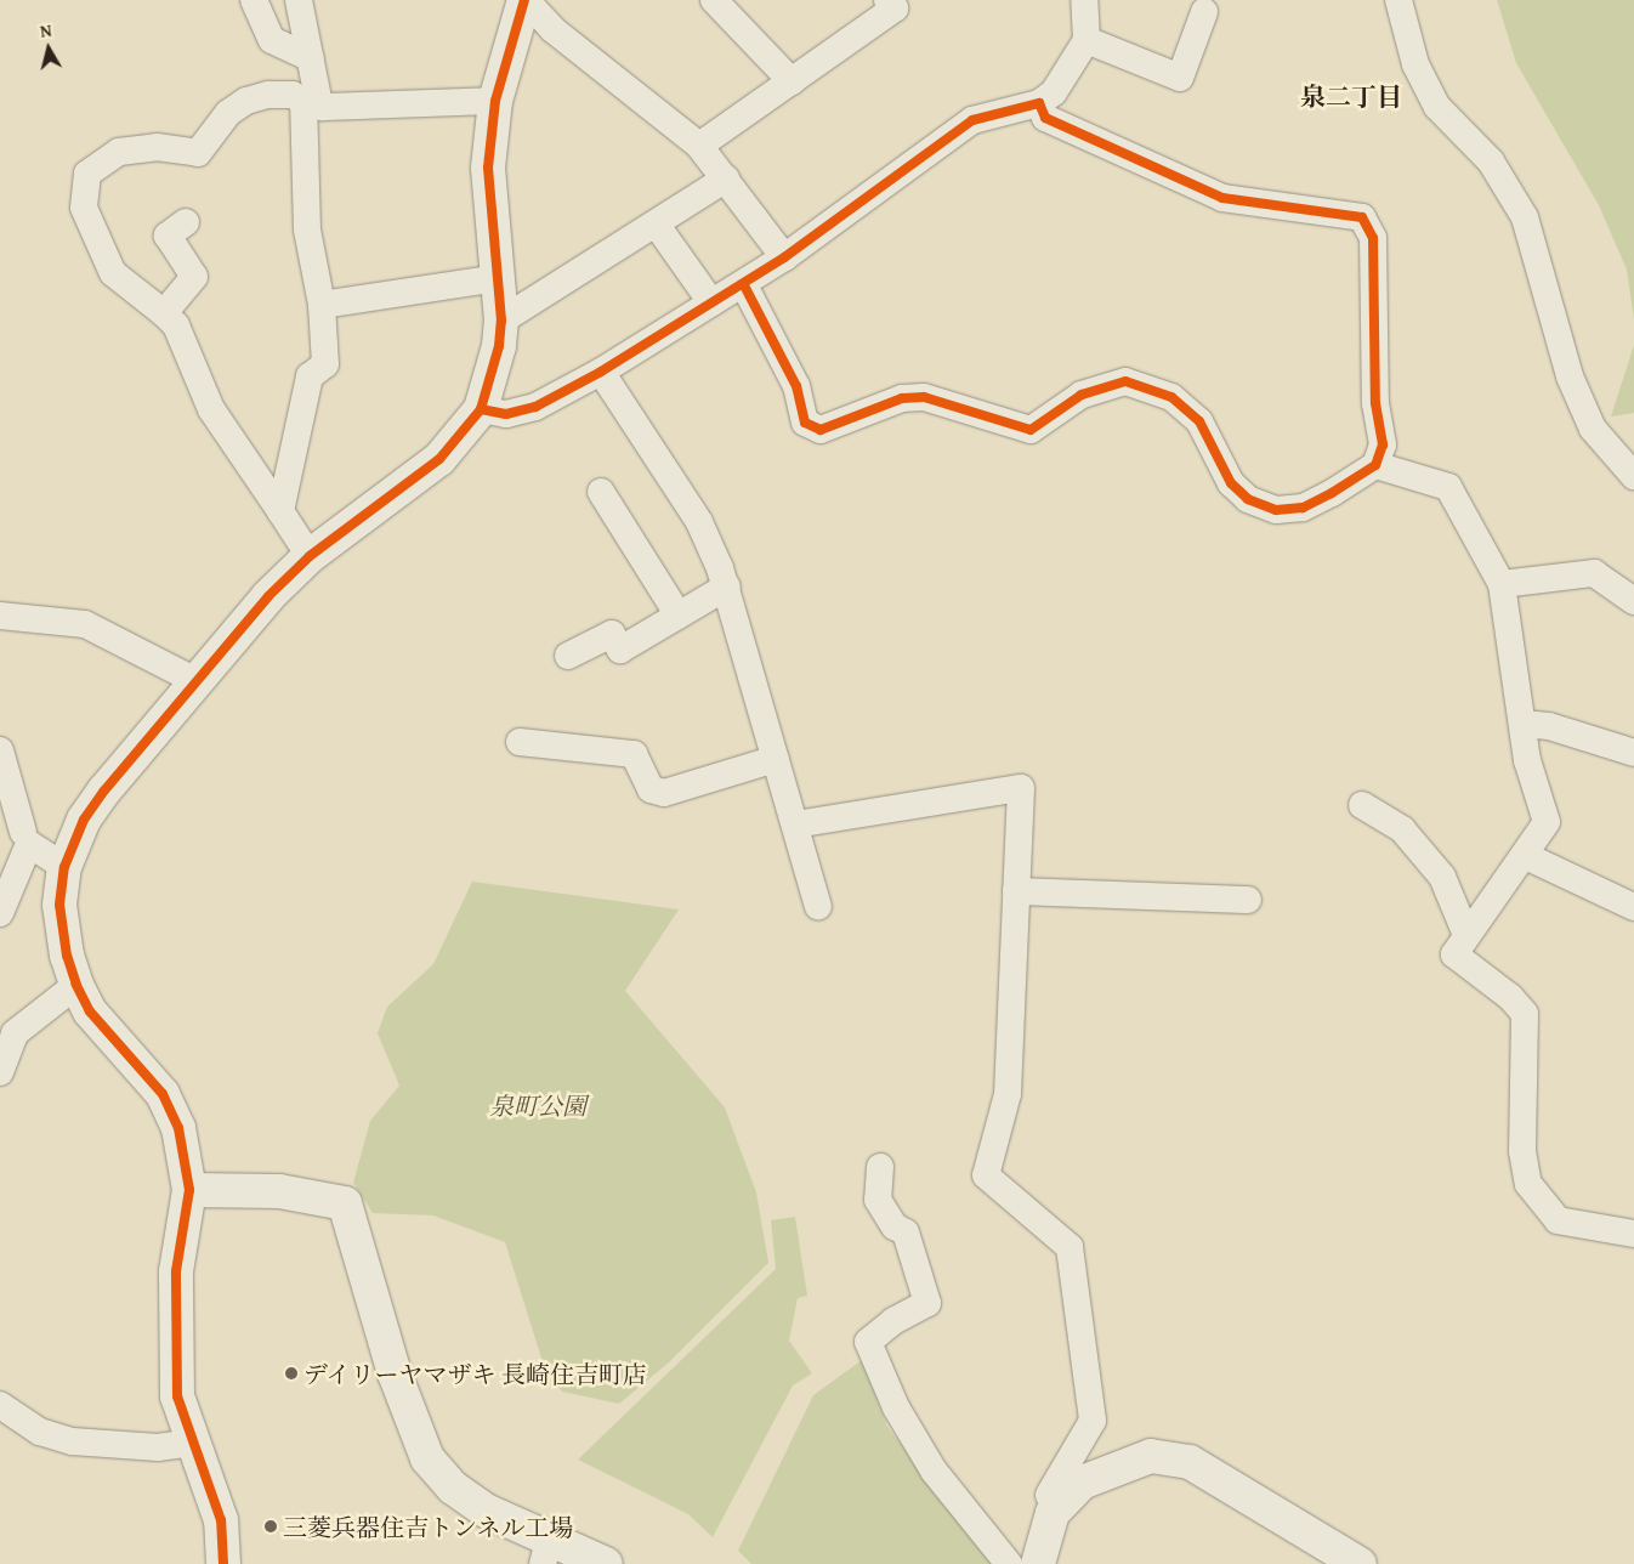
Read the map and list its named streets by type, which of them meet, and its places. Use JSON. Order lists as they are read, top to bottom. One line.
{"districts":["泉二丁目"],"parks":["泉町公園"],"places":["デイリーヤマザキ 長崎住吉町店","三菱兵器住吉トンネル工場"],"north":"top"}
